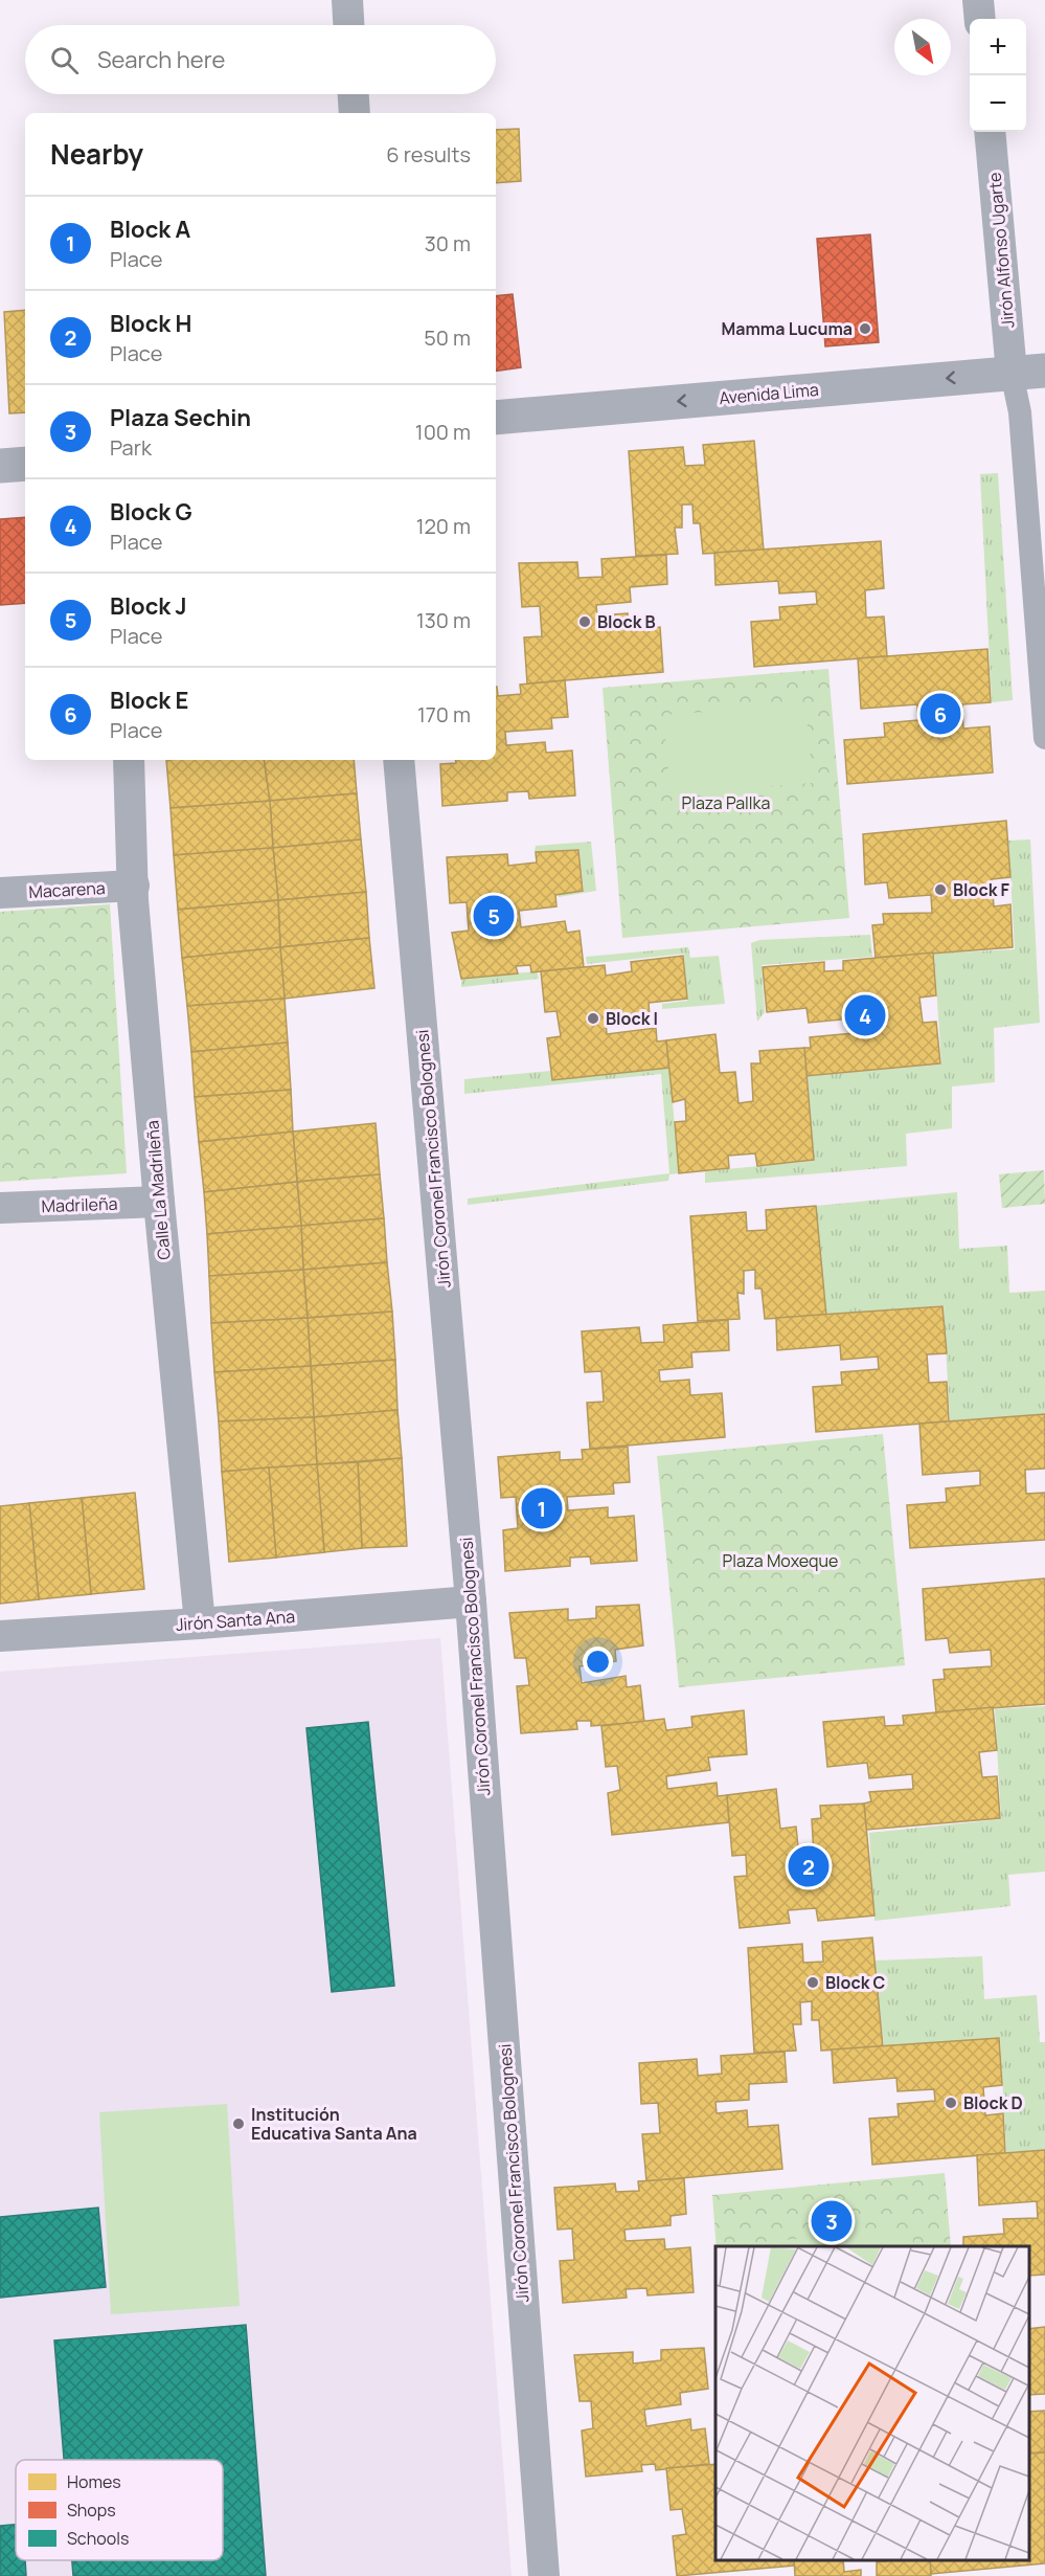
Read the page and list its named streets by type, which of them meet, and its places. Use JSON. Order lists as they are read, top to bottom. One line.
{"streets":{"street":["Jirón Alfonso Ugarte","Avenida Lima","Macarena","Jirón Coronel Francisco Bolognesi","Calle La Madrileña","Madrileña","Jirón Santa Ana"]},"crossings":[["Jirón Alfonso Ugarte","Avenida Lima"],["Macarena","Calle La Madrileña"],["Jirón Coronel Francisco Bolognesi","Jirón Santa Ana"],["Calle La Madrileña","Madrileña"],["Calle La Madrileña","Jirón Santa Ana"]],"one_way":["Avenida Lima"],"parks":["Plaza Pallka","Plaza Moxeque"],"places":["Mamma Lucuma","Block B","Block F","Block I","Block C","Block D","Institución Educativa Santa Ana"],"legend":["Homes","Shops","Schools"],"north":"bottom right","page":{"map_buttons":["+","−"],"search":"Search here","heading":["Nearby","6 results"],"list":[{"mark":"1","name":"Block A","note":"Place","value":"30 m"},{"mark":"2","name":"Block H","note":"Place","value":"50 m"},{"mark":"3","name":"Plaza Sechin","note":"Park","value":"100 m"},{"mark":"4","name":"Block G","note":"Place","value":"120 m"},{"mark":"5","name":"Block J","note":"Place","value":"130 m"},{"mark":"6","name":"Block E","note":"Place","value":"170 m"}],"pins":["6","5","4","1","2","3"]}}
